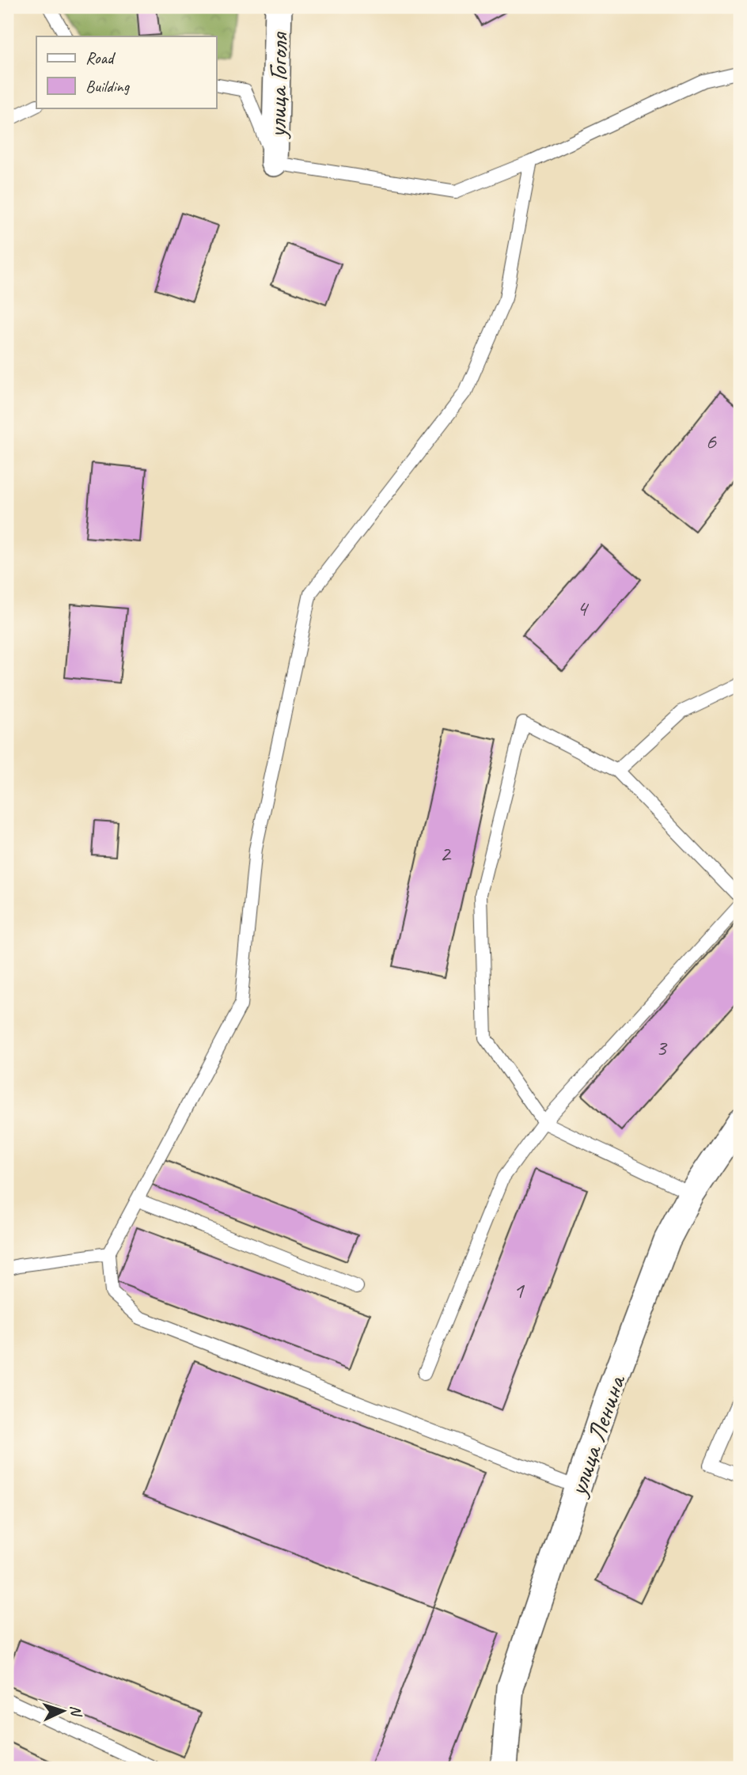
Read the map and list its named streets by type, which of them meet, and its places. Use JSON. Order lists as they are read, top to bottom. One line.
{"streets":{"street":["улица Гоголя","улица Ленина"]},"house_numbers":["6","4","2","3","1"],"legend":["Road","Building"],"north":"right"}
